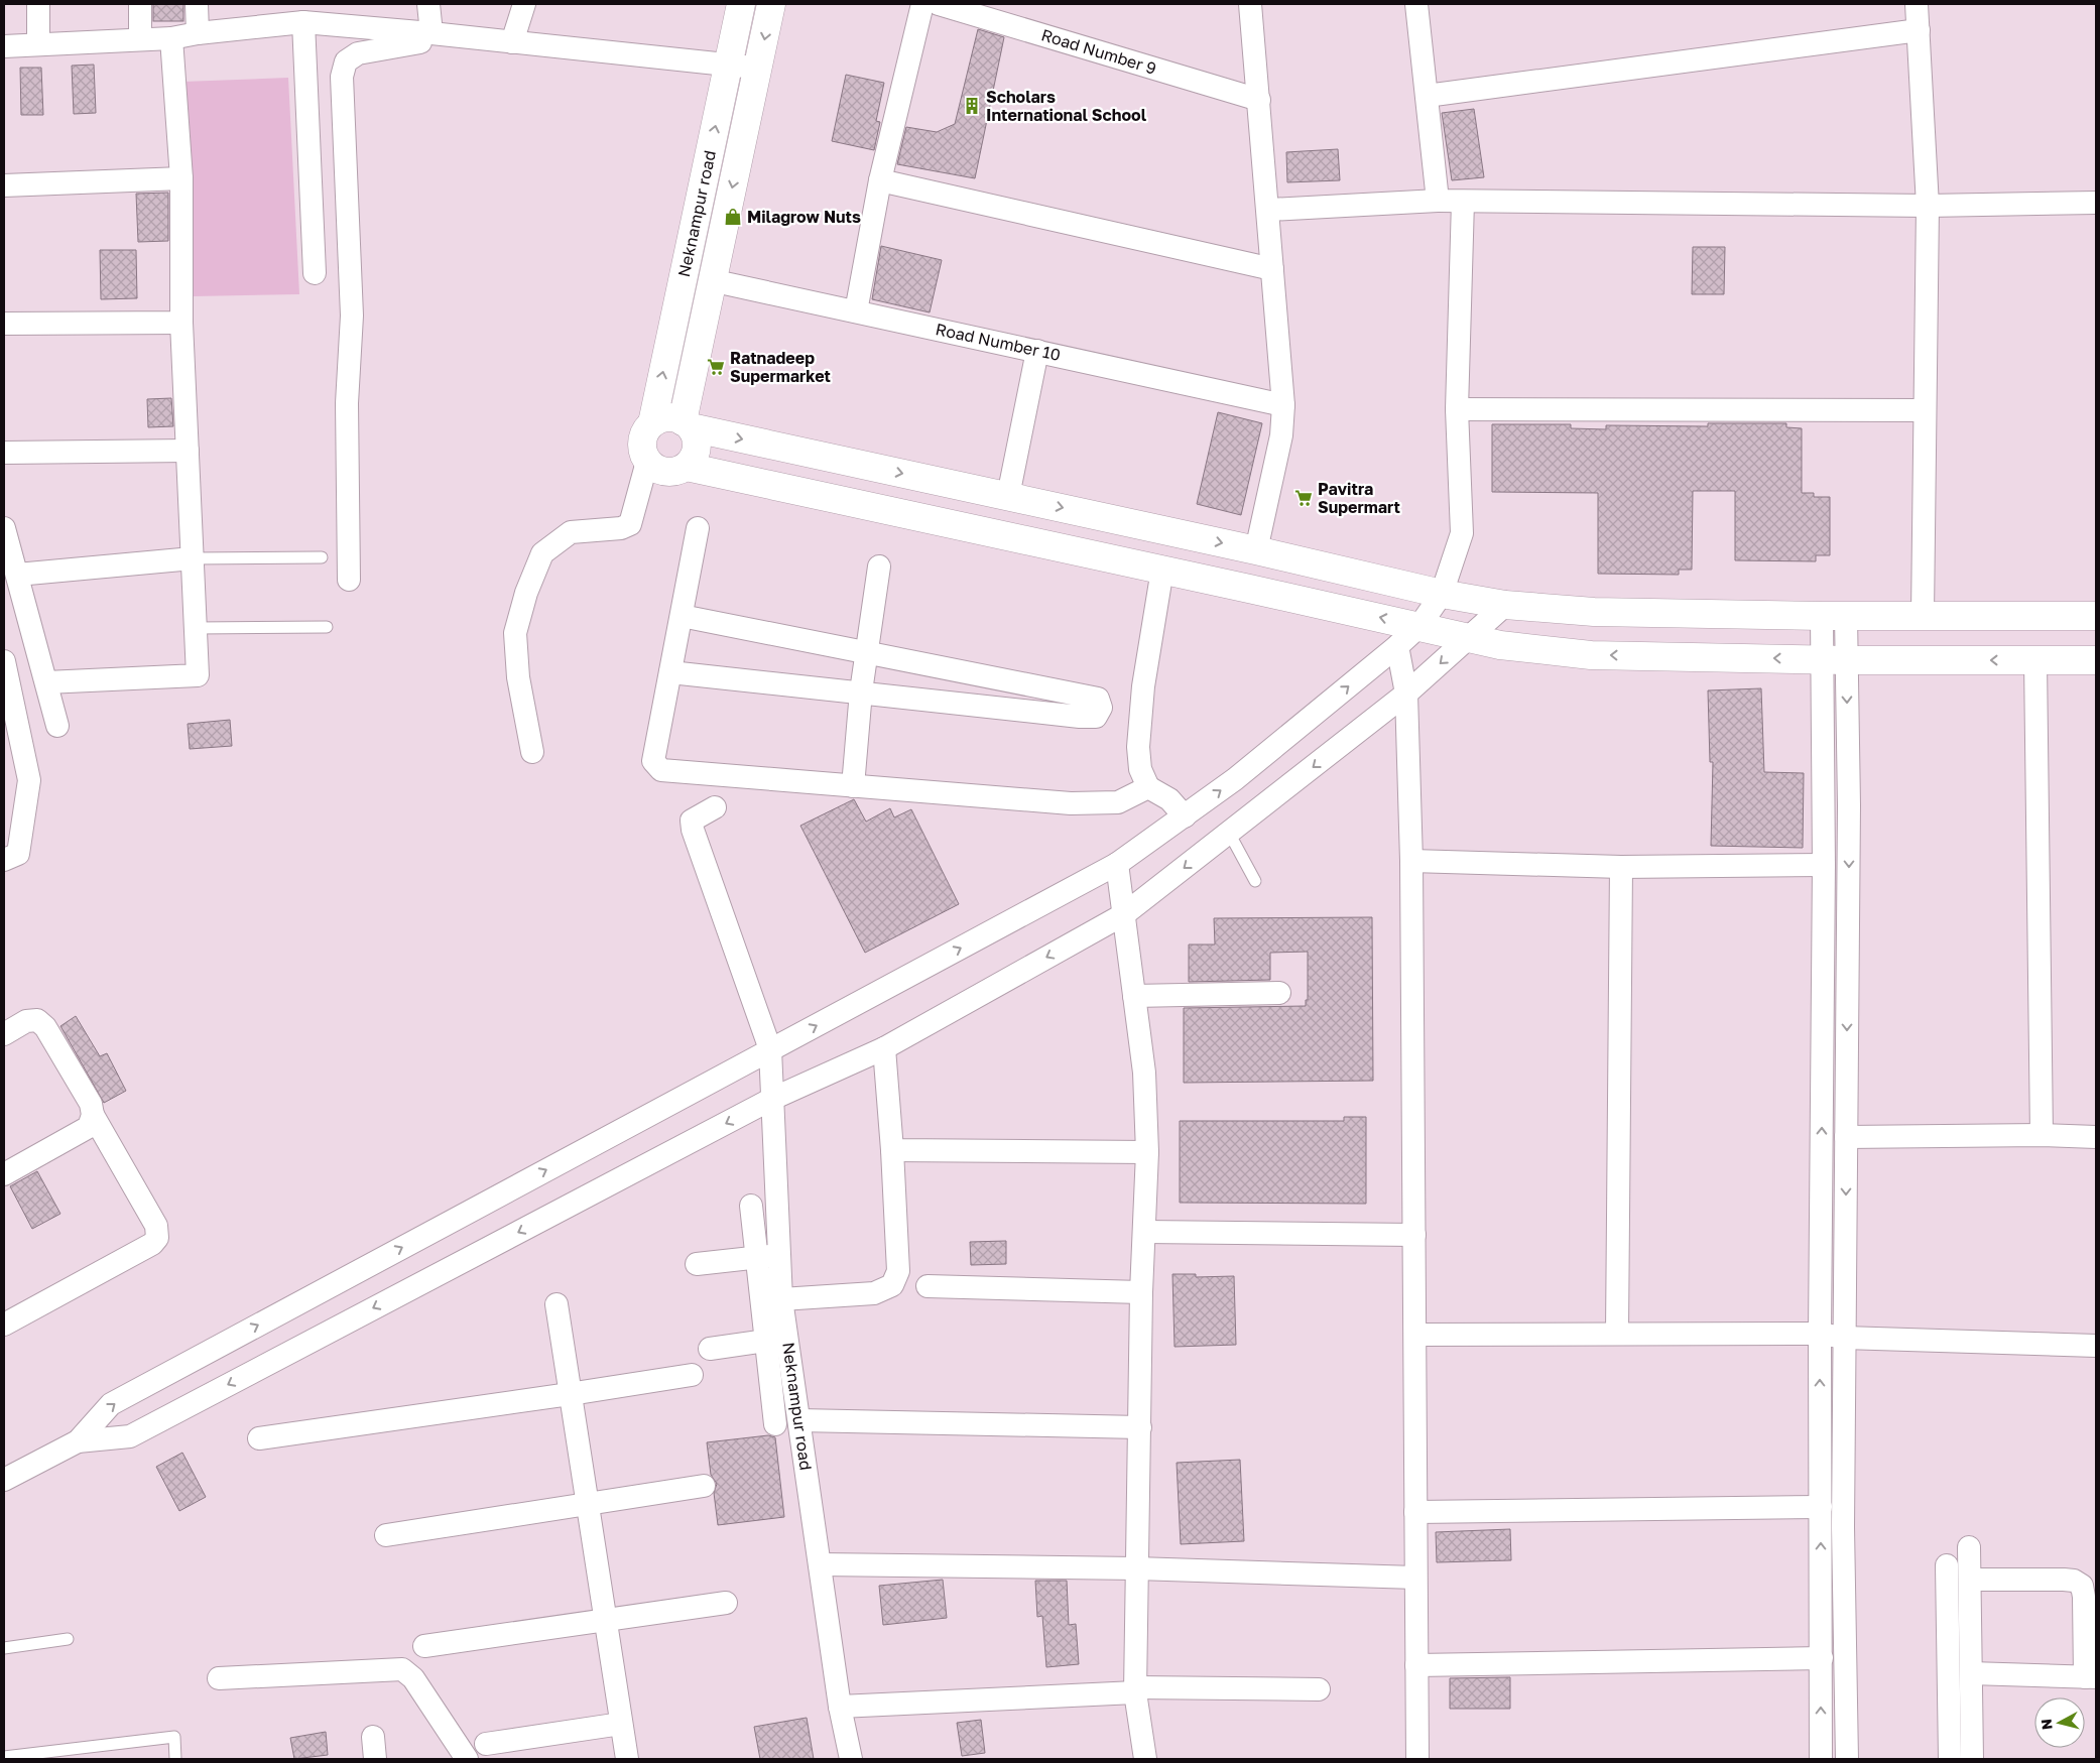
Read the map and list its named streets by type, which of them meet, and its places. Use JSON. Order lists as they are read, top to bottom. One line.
{"streets":{"street":["Road Number 9","Neknampur road","Road Number 10"]},"crossings":[["Neknampur road","Road Number 10"]],"places":{"building":["Scholars International School"],"shop":["Milagrow Nuts"],"supermarket":["Ratnadeep Supermarket","Pavitra Supermart"]},"north":"left"}
